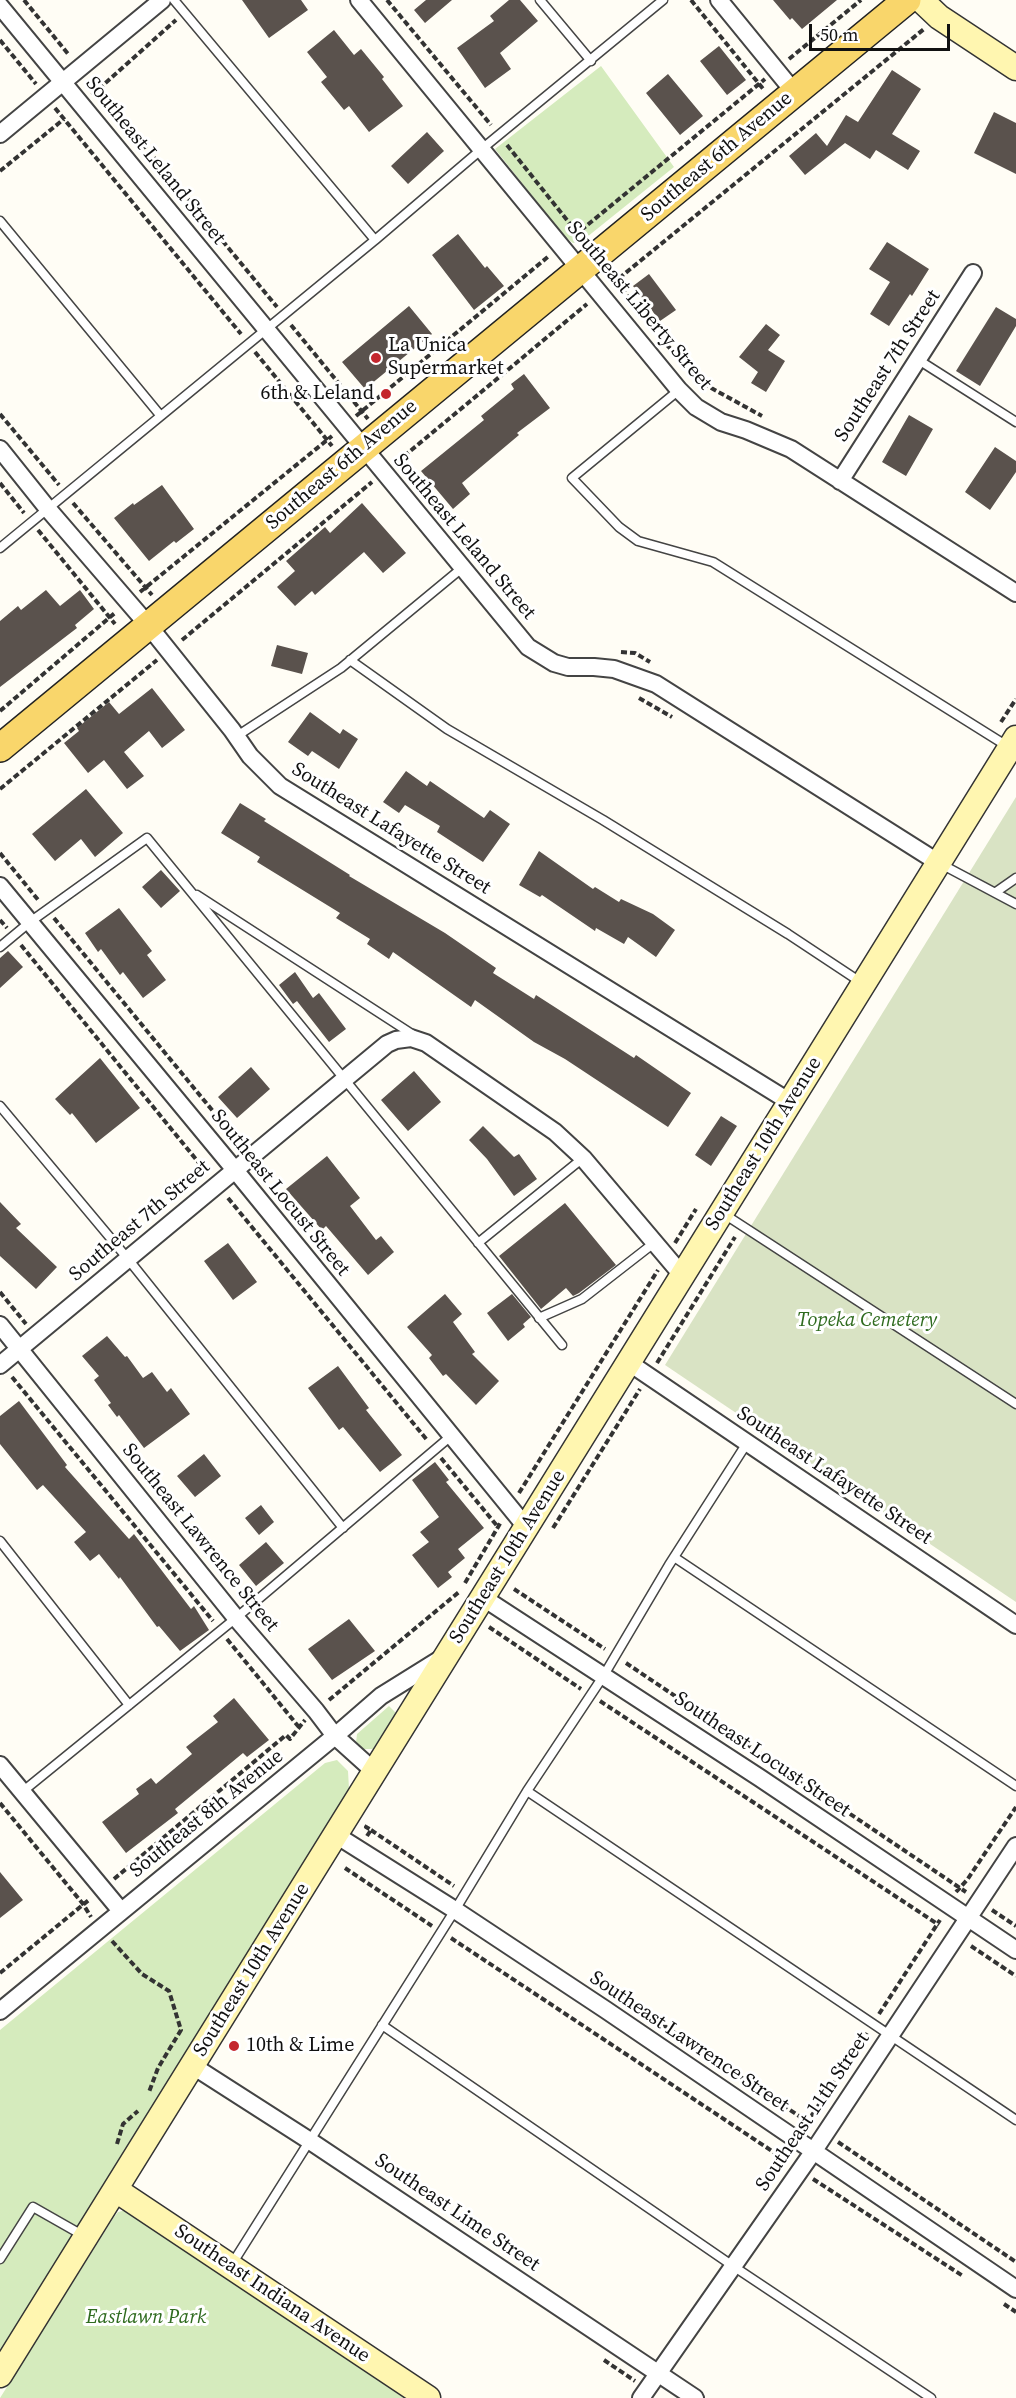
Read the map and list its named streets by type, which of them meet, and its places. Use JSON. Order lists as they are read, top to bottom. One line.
{"streets":{"main road":["Southeast 6th Avenue","Southeast 10th Avenue","Southeast Indiana Avenue"],"street":["Southeast Leland Street","Southeast Liberty Street","Southeast 7th Street","Southeast Lafayette Street","Southeast Locust Street","Southeast Lawrence Street","Southeast 8th Avenue","Southeast 11th Street","Southeast Lime Street"]},"crossings":[["Southeast 6th Avenue","Southeast Leland Street"],["Southeast 6th Avenue","Southeast Liberty Street"],["Southeast 6th Avenue","Southeast Lafayette Street"],["Southeast Leland Street","Southeast 10th Avenue"],["Southeast Liberty Street","Southeast 7th Street"],["Southeast 7th Street","Southeast Locust Street"],["Southeast 7th Street","Southeast Lawrence Street"],["Southeast Lafayette Street","Southeast 10th Avenue"],["Southeast 10th Avenue","Southeast Locust Street"],["Southeast 10th Avenue","Southeast Lawrence Street"],["Southeast 10th Avenue","Southeast 8th Avenue"],["Southeast 10th Avenue","Southeast Lime Street"],["Southeast 10th Avenue","Southeast Indiana Avenue"],["Southeast Locust Street","Southeast 11th Street"],["Southeast Lawrence Street","Southeast 8th Avenue"],["Southeast Lawrence Street","Southeast 11th Street"],["Southeast 11th Street","Southeast Lime Street"]],"parks":["Topeka Cemetery","Eastlawn Park"],"places":["La Unica Supermarket","6th & Leland","10th & Lime"],"scale_bar":"50 m"}
